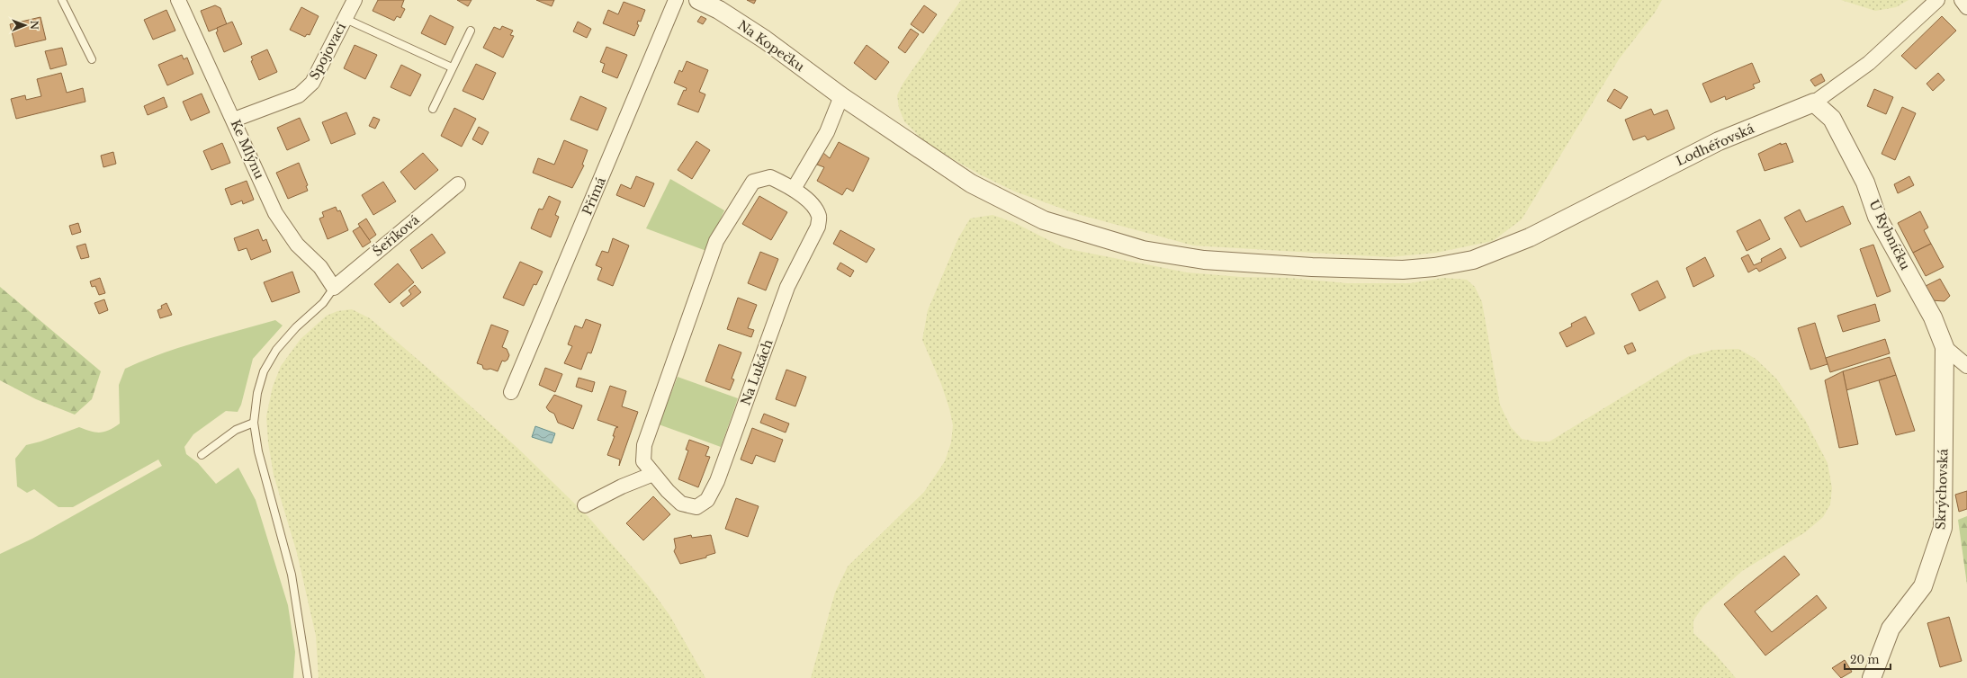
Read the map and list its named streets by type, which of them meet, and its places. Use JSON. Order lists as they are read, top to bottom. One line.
{"streets":{"street":["Na Kopečku","Spojovací","Lodhéřovská","Ke Mlýnu","Přímá","U Rybníčku","Šeříková","Na Lukách","Skrýchovská"]},"crossings":[["Na Kopečku","Lodhéřovská"],["Spojovací","Ke Mlýnu"],["Lodhéřovská","U Rybníčku"],["Ke Mlýnu","Šeříková"],["U Rybníčku","Skrýchovská"]],"scale_bar":"20 m","north":"right"}
